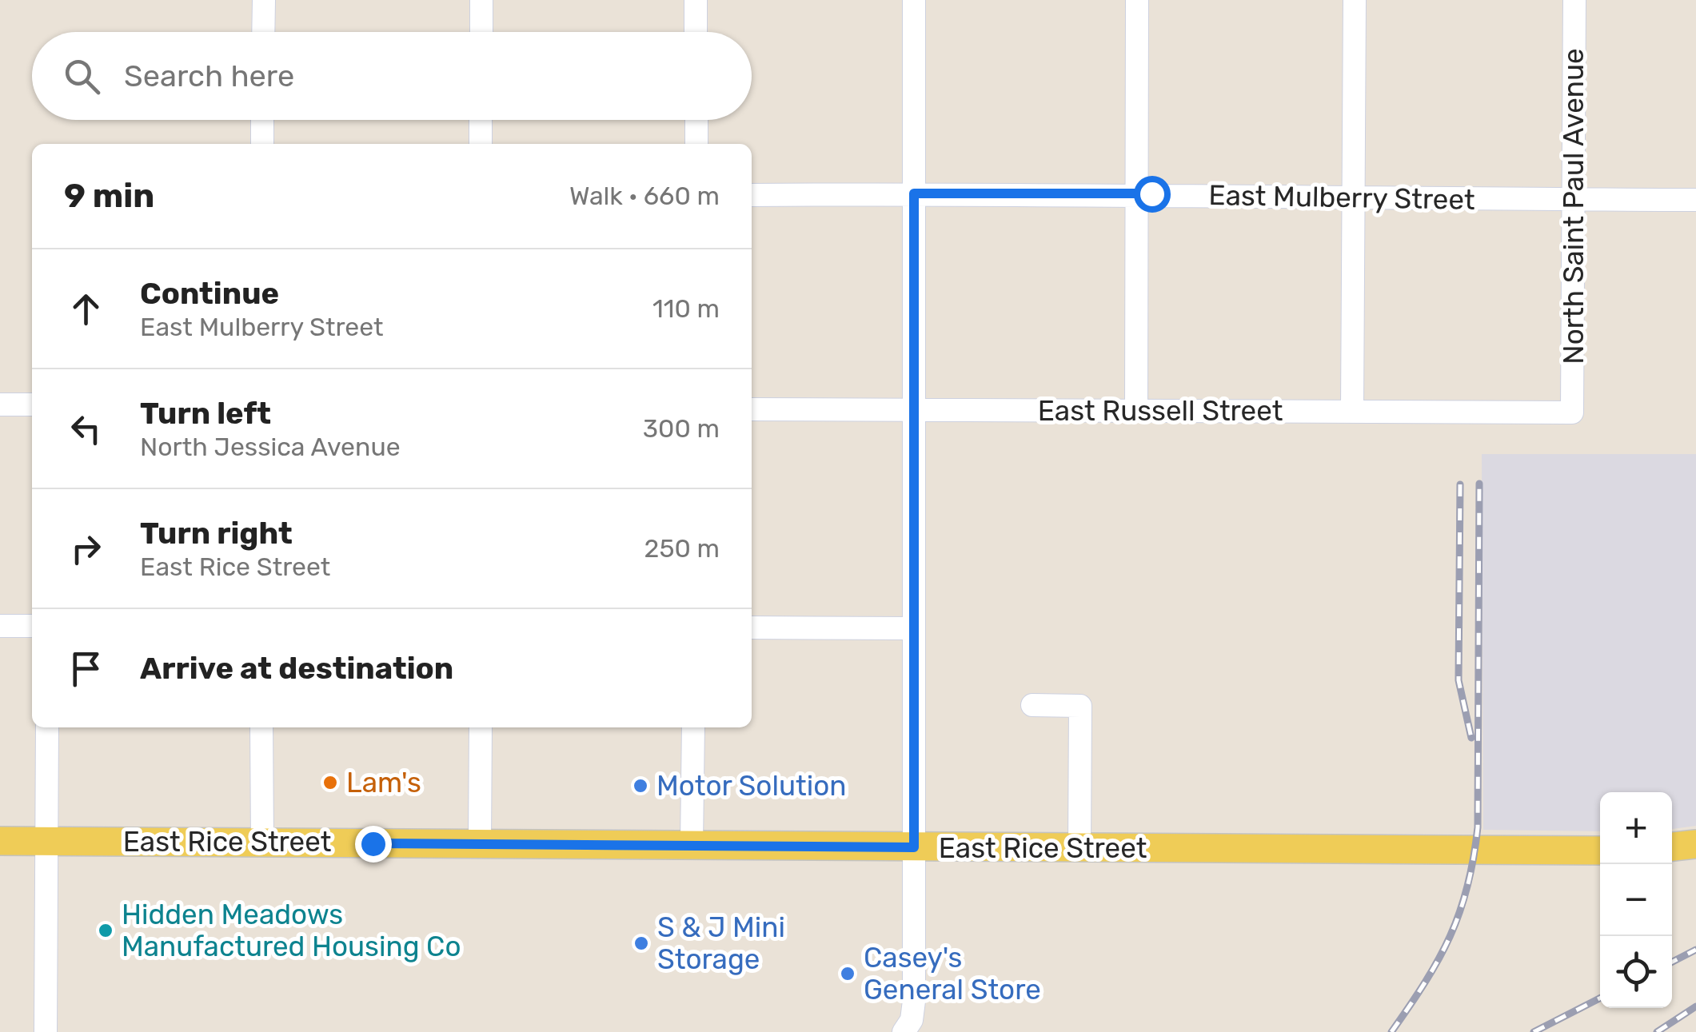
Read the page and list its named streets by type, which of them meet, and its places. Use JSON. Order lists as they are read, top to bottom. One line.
{"streets":{"main road":["East Rice Street"],"street":["East Mulberry Street","North Saint Paul Avenue","East Russell Street"]},"crossings":[["East Mulberry Street","North Saint Paul Avenue"],["North Saint Paul Avenue","East Russell Street"]],"places":["Lam's","Motor Solution","Hidden Meadows Manufactured Housing Co","S & J Mini Storage","Casey's General Store"],"page":{"search":"Search here","heading":["9 min","Walk · 660 m"],"list":[["Continue","East Mulberry Street","110 m"],["Turn left","North Jessica Avenue","300 m"],["Turn right","East Rice Street","250 m"],"Arrive at destination"],"map_buttons":["+","−"]}}
